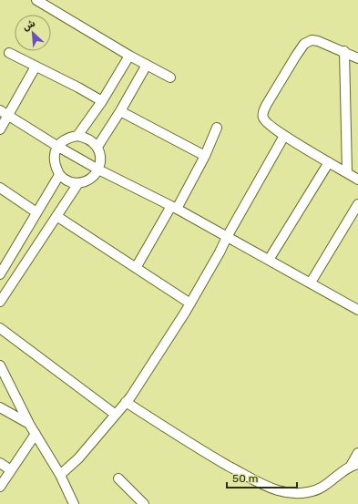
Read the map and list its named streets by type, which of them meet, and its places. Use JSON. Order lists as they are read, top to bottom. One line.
{"scale_bar":"50 m","north":"top left"}
